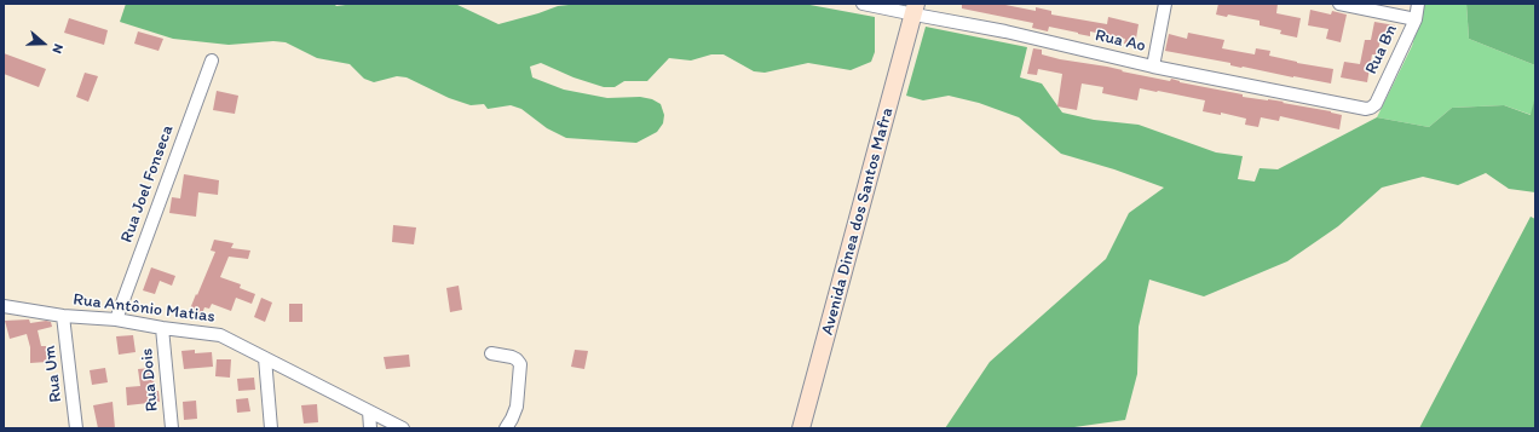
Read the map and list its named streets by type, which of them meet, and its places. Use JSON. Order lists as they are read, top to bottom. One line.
{"streets":{"street":["Rua Ao","Rua Bn","Rua Joel Fonseca","Avenida Dinea dos Santos Mafra","Rua Antônio Matias","Rua Um","Rua Dois"]},"crossings":[["Rua Ao","Rua Bn"],["Rua Ao","Avenida Dinea dos Santos Mafra"],["Rua Joel Fonseca","Rua Antônio Matias"],["Rua Antônio Matias","Rua Um"],["Rua Antônio Matias","Rua Dois"]],"north":"right"}
